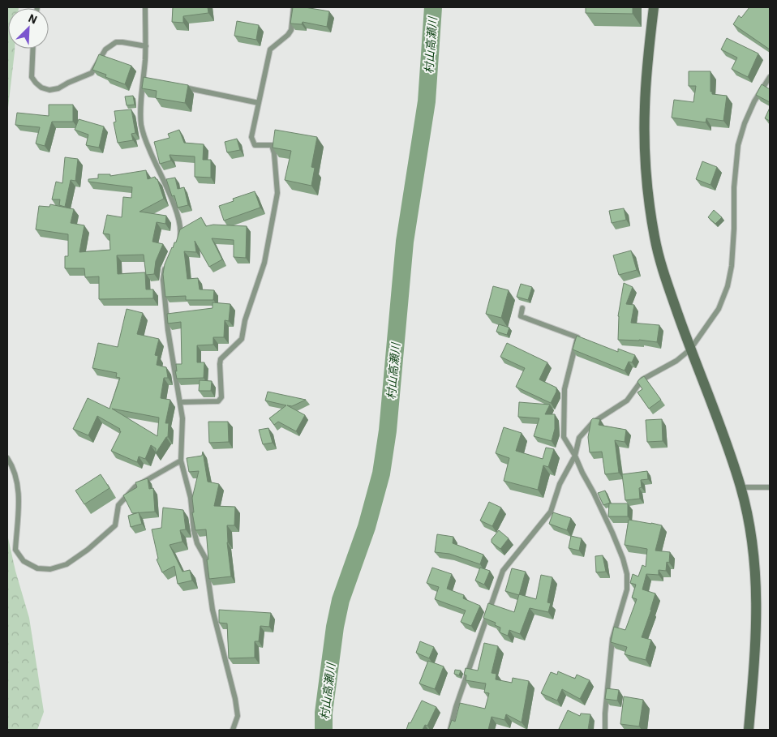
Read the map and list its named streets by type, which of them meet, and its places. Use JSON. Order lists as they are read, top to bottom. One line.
{"water":["村山高瀬川"],"north":"top right"}
